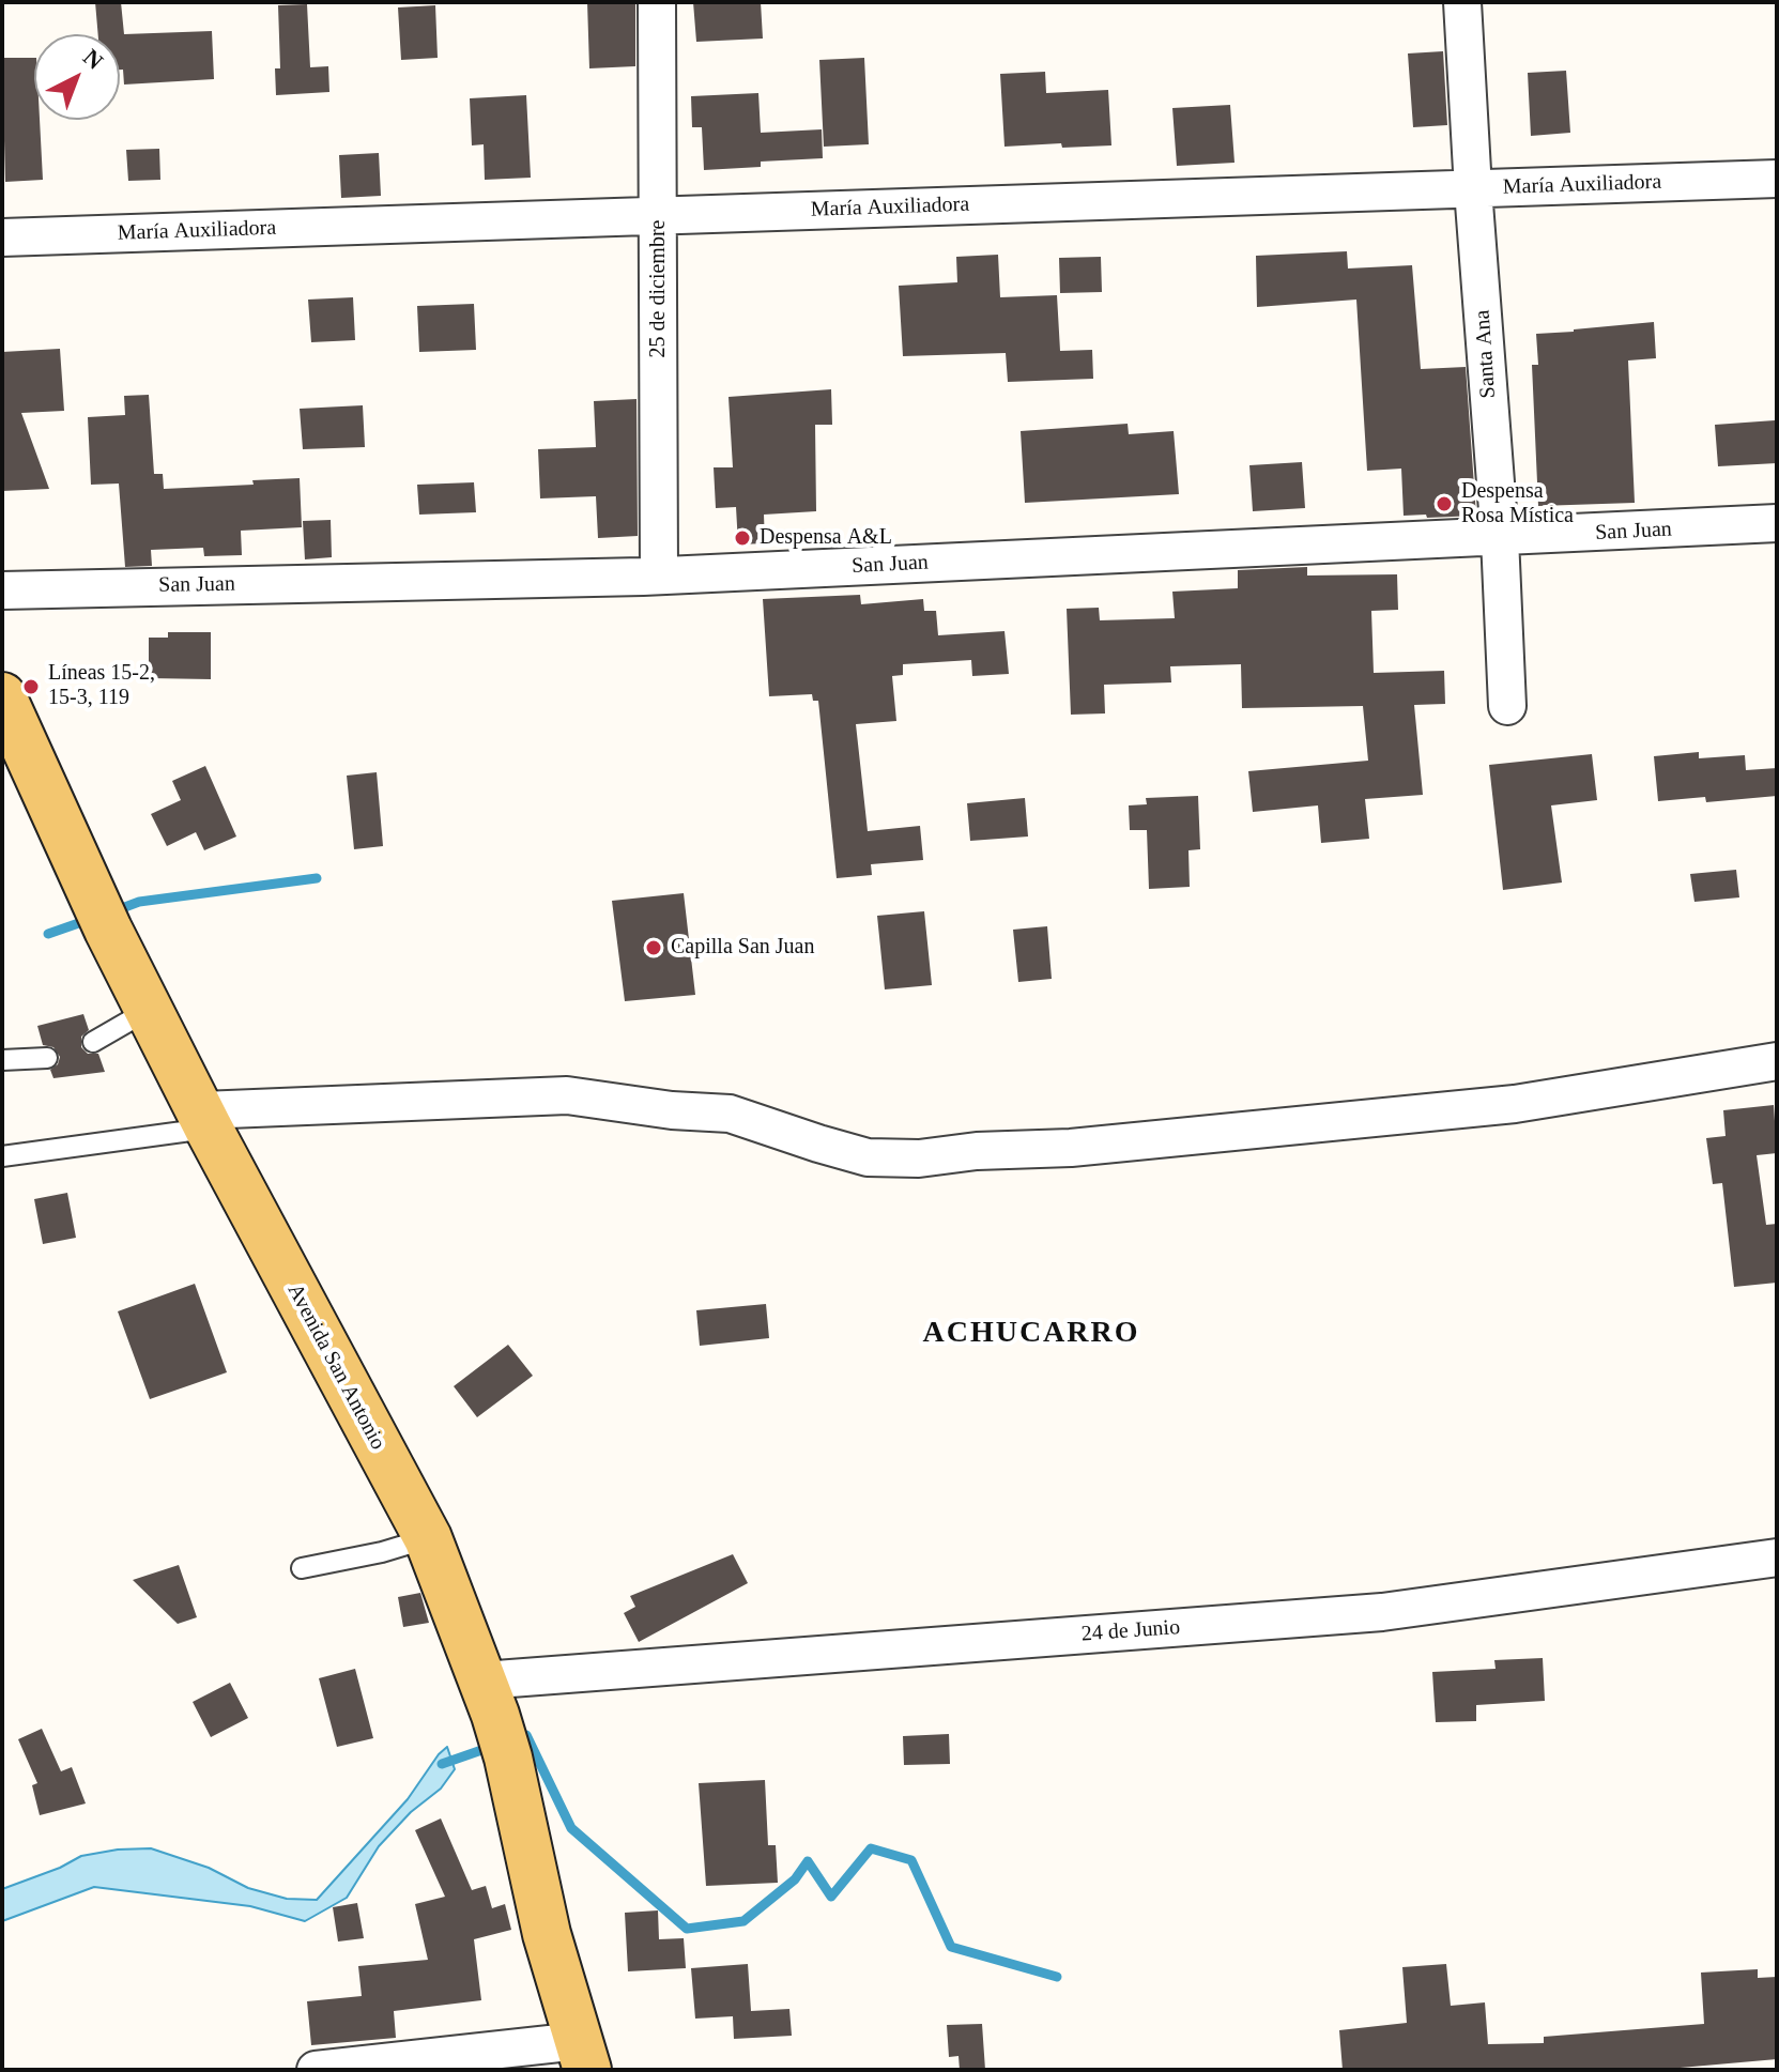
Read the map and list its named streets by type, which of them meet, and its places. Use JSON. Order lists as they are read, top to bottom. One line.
{"streets":{"main road":["Avenida San Antonio"],"street":["María Auxiliadora","25 de diciembre","Santa Ana","San Juan","24 de Junio"]},"crossings":[["María Auxiliadora","25 de diciembre"],["María Auxiliadora","Santa Ana"],["25 de diciembre","San Juan"],["Santa Ana","San Juan"],["Avenida San Antonio","24 de Junio"]],"districts":["ACHUCARRO"],"places":["Despensa Rosa Mística","Despensa A&L","Líneas 15-2, 15-3, 119","Capilla San Juan"],"north":"top right"}
